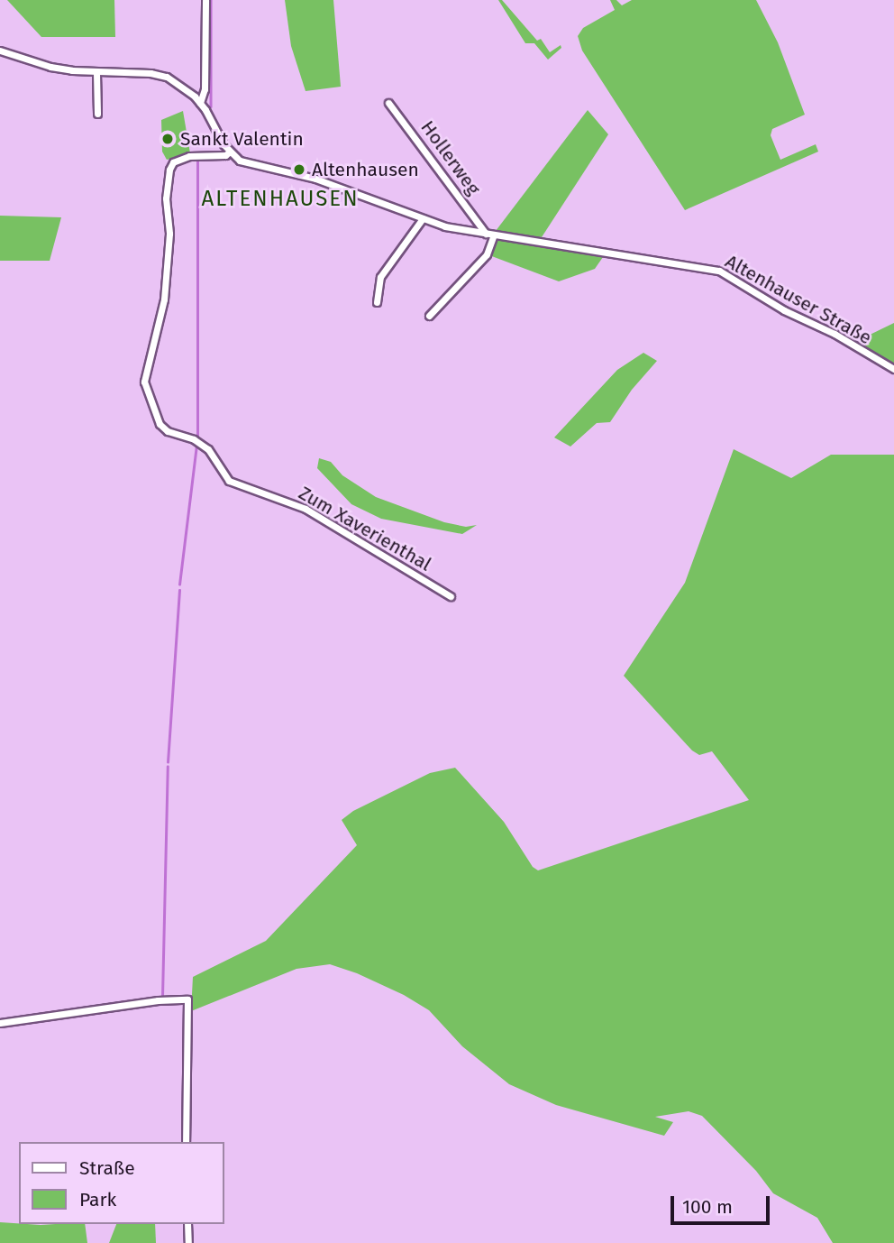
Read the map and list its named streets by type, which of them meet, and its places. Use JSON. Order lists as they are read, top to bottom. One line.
{"streets":{"street":["Hollerweg","Altenhauser Straße","Zum Xaverienthal"]},"crossings":[["Hollerweg","Altenhauser Straße"],["Altenhauser Straße","Zum Xaverienthal"]],"districts":["ALTENHAUSEN"],"places":["Sankt Valentin","Altenhausen"],"legend":["Straße","Park"],"scale_bar":"100 m"}
